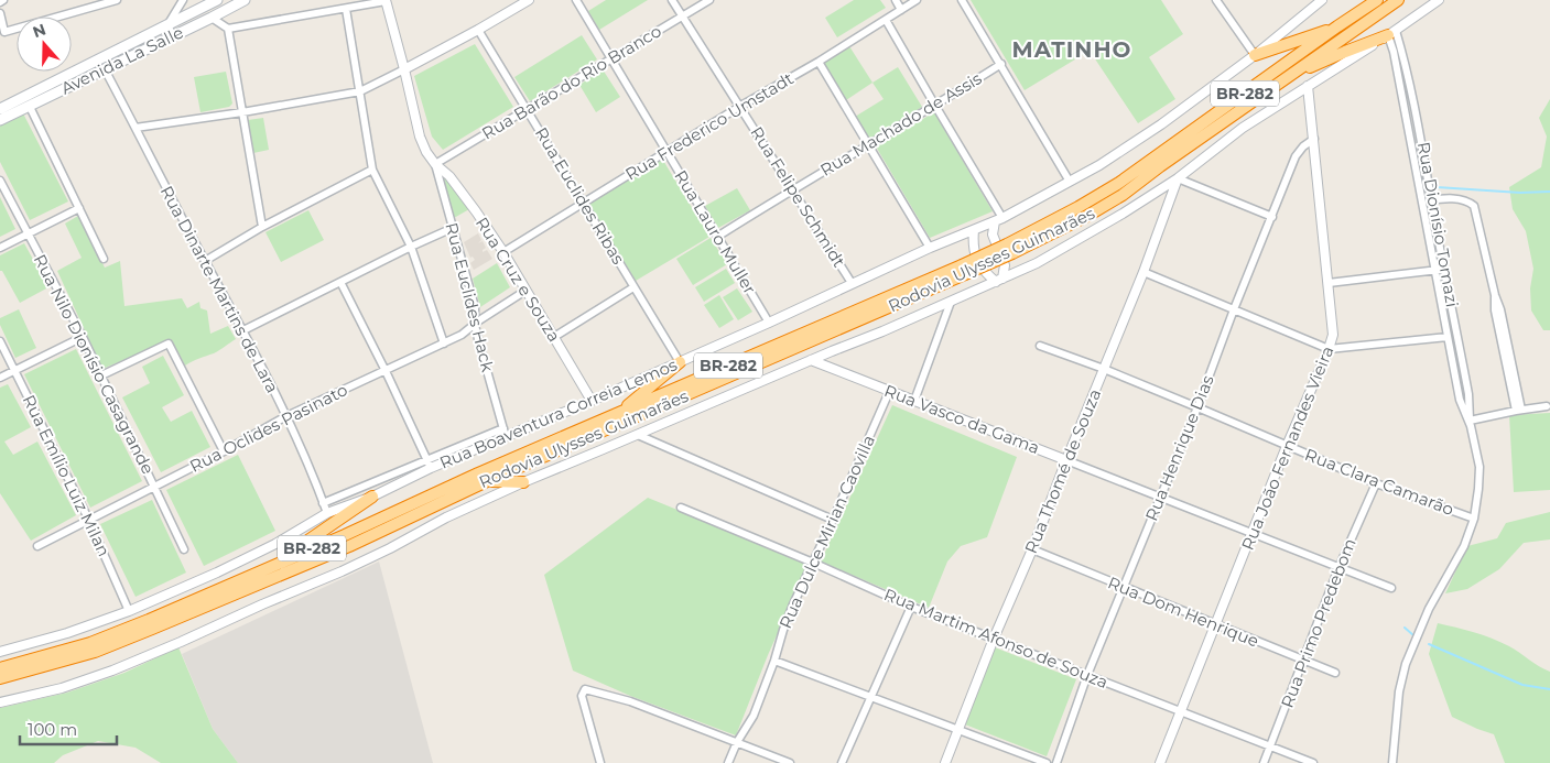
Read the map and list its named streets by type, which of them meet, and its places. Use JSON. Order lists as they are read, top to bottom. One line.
{"streets":{"highway":["BR-282","Rodovia Ulysses Guimarães"],"main road":["Avenida La Salle"],"street":["Rua Barão do Rio Branco","Rua Machado de Assis","Rua Frederico Umstadt","Rua Euclides Ribas","Rua Felipe Schmidt","Rua Dionísio Tomazi","Rua Lauro Muller","Rua Cruz e Souza","Rua Dinarte Martins de Lara","Rua Euclides Hack","Rua Nilo Dionísio Casagrande","Rua Boaventura Correia Lemos","Rua Vasco da Gama","Rua Oclides Pasinato","Rua Henrique Dias","Rua João Fernandes Vieira","Rua Thomé de Souza","Rua Emílio Luiz Milan","Rua Clara Camarão","Rua Dulce Mirian Caovilla","Rua Dom Henrique","Rua Primo Predebom","Rua Martim Afonso de Souza"]},"crossings":[["Avenida La Salle","Rua Dinarte Martins de Lara"],["Rua Barão do Rio Branco","Rua Euclides Ribas"],["Rua Barão do Rio Branco","Rua Felipe Schmidt"],["Rua Barão do Rio Branco","Rua Lauro Muller"],["Rua Barão do Rio Branco","Rua Cruz e Souza"],["Rua Barão do Rio Branco","Rua Euclides Hack"],["Rua Machado de Assis","Rua Felipe Schmidt"],["Rua Machado de Assis","Rua Lauro Muller"],["Rua Frederico Umstadt","Rua Euclides Ribas"],["Rua Frederico Umstadt","Rua Felipe Schmidt"],["Rua Frederico Umstadt","Rua Lauro Muller"],["Rua Frederico Umstadt","Rua Cruz e Souza"],["Rua Euclides Ribas","Rua Boaventura Correia Lemos"],["Rua Felipe Schmidt","Rua Boaventura Correia Lemos"],["Rua Dionísio Tomazi","Rua Clara Camarão"],["Rua Lauro Muller","Rua Boaventura Correia Lemos"],["Rua Cruz e Souza","Rua Euclides Hack"],["Rua Cruz e Souza","Rua Boaventura Correia Lemos"],["Rua Cruz e Souza","Rua Oclides Pasinato"],["Rua Dinarte Martins de Lara","Rua Boaventura Correia Lemos"],["Rua Dinarte Martins de Lara","Rua Oclides Pasinato"],["Rua Euclides Hack","Rua Boaventura Correia Lemos"],["Rua Euclides Hack","Rua Oclides Pasinato"],["Rua Nilo Dionísio Casagrande","Rua Oclides Pasinato"],["Rua Boaventura Correia Lemos","Rua Emílio Luiz Milan"],["Rua Vasco da Gama","Rua Henrique Dias"],["Rua Vasco da Gama","Rua João Fernandes Vieira"],["Rua Vasco da Gama","Rua Thomé de Souza"],["Rua Vasco da Gama","Rua Dulce Mirian Caovilla"],["Rua Vasco da Gama","Rua Primo Predebom"],["Rua Oclides Pasinato","Rua Emílio Luiz Milan"],["Rua Henrique Dias","Rua João Fernandes Vieira"],["Rua Henrique Dias","Rua Clara Camarão"],["Rua Henrique Dias","Rua Dom Henrique"],["Rua Henrique Dias","Rua Martim Afonso de Souza"],["Rua João Fernandes Vieira","Rua Clara Camarão"],["Rua João Fernandes Vieira","Rua Dom Henrique"],["Rua João Fernandes Vieira","Rua Martim Afonso de Souza"],["Rua Thomé de Souza","Rua Clara Camarão"],["Rua Thomé de Souza","Rua Dom Henrique"],["Rua Thomé de Souza","Rua Martim Afonso de Souza"],["Rua Clara Camarão","Rua Primo Predebom"],["Rua Dulce Mirian Caovilla","Rua Martim Afonso de Souza"],["Rua Dom Henrique","Rua Primo Predebom"],["Rua Primo Predebom","Rua Martim Afonso de Souza"]],"districts":["MATINHO"],"scale_bar":"100 m","north":"top"}
